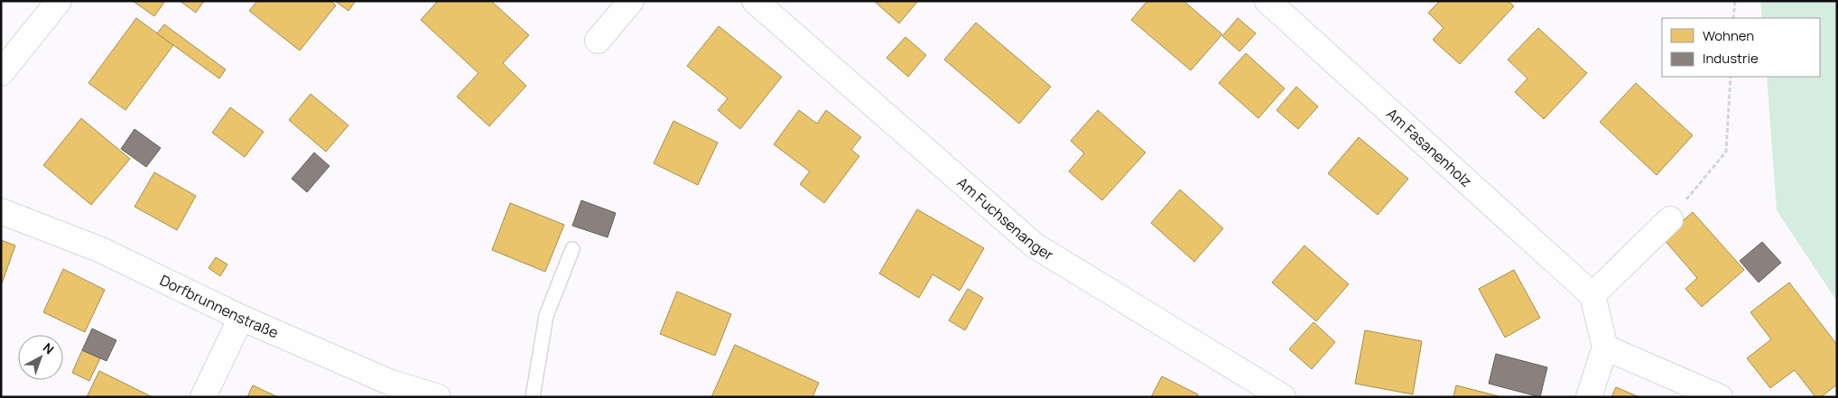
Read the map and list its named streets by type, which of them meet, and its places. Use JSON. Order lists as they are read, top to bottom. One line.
{"streets":{"street":["Am Fasanenholz","Am Fuchsenanger","Dorfbrunnenstraße"]},"legend":["Wohnen","Industrie"],"north":"top right"}
